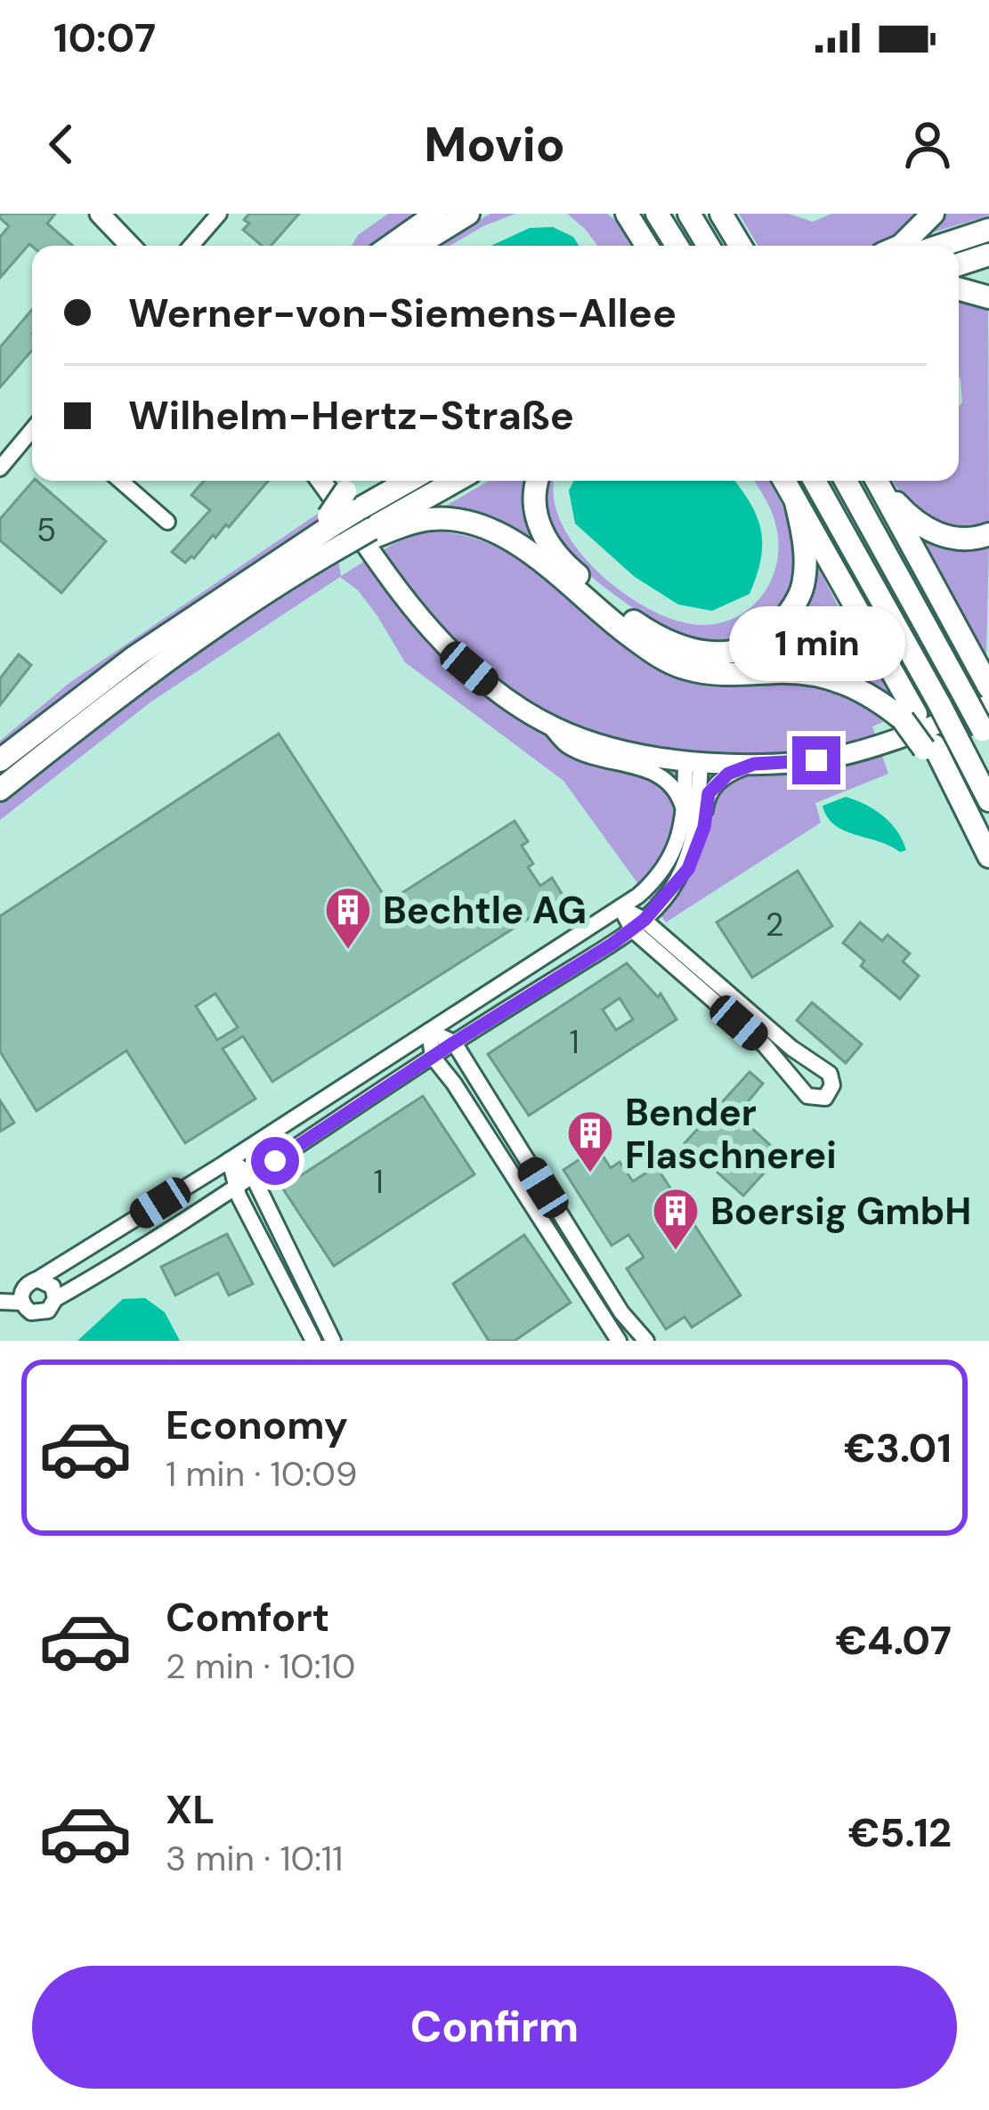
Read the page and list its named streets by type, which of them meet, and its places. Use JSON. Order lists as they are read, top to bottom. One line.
{"places":{"building":["Bechtle AG","Bender Flaschnerei","Boersig GmbH"]},"house_numbers":["5","2","1","1"],"page":{"status":"10:07","header":"Movio","banner":["Werner-von-Siemens-Allee","Wilhelm-Hertz-Straße"],"bubble":"1 min","list":[{"name":"Economy","note":"1 min · 10:09","value":"€3.01"},{"name":"Comfort","note":"2 min · 10:10","value":"€4.07"},{"name":"XL","note":"3 min · 10:11","value":"€5.12"}],"buttons":"Confirm"}}
